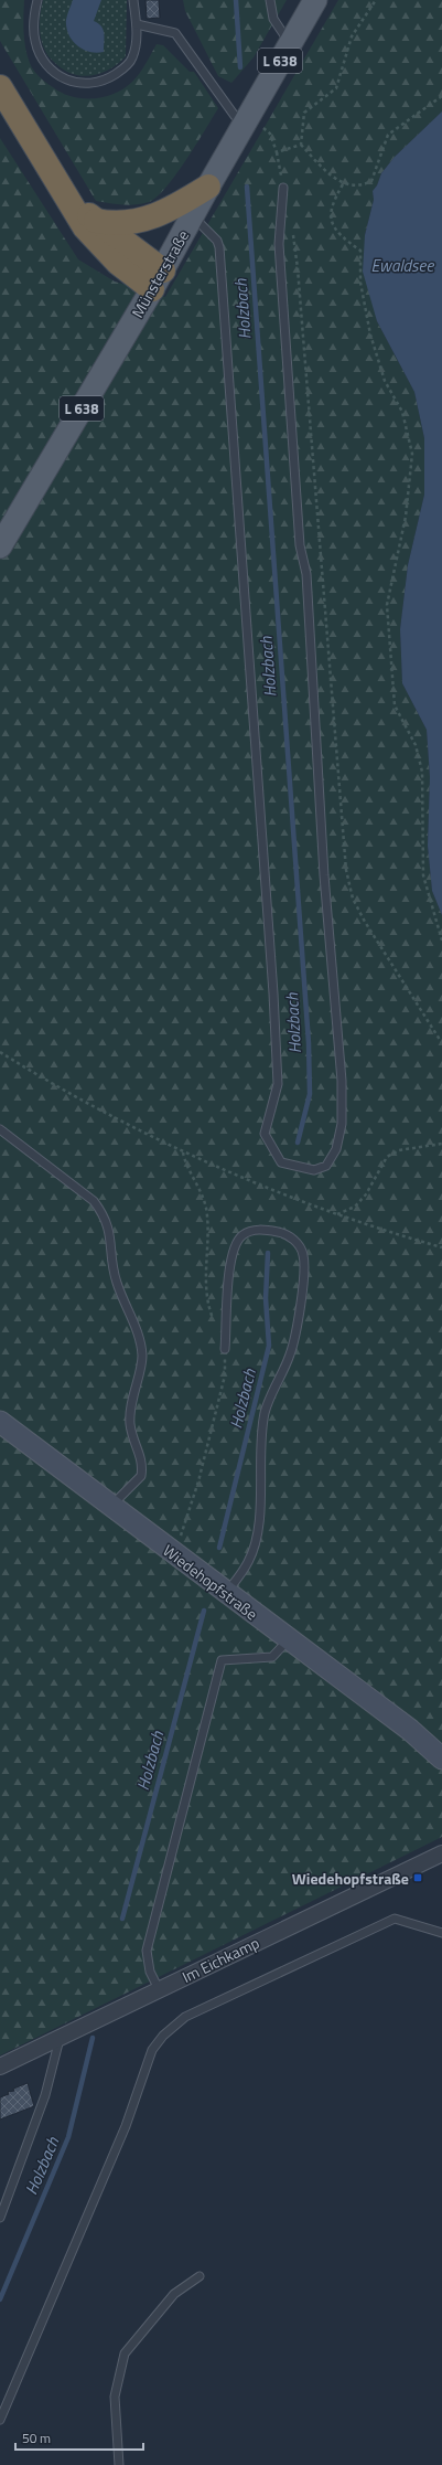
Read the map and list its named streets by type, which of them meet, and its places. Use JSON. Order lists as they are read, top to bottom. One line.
{"streets":{"main road":["L 638","Münsterstraße","Wiedehopfstraße"],"street":["Im Eichkamp"]},"water":["Ewaldsee","Holzbach"],"places":{"transit":["Wiedehopfstraße"]},"scale_bar":"50 m"}
